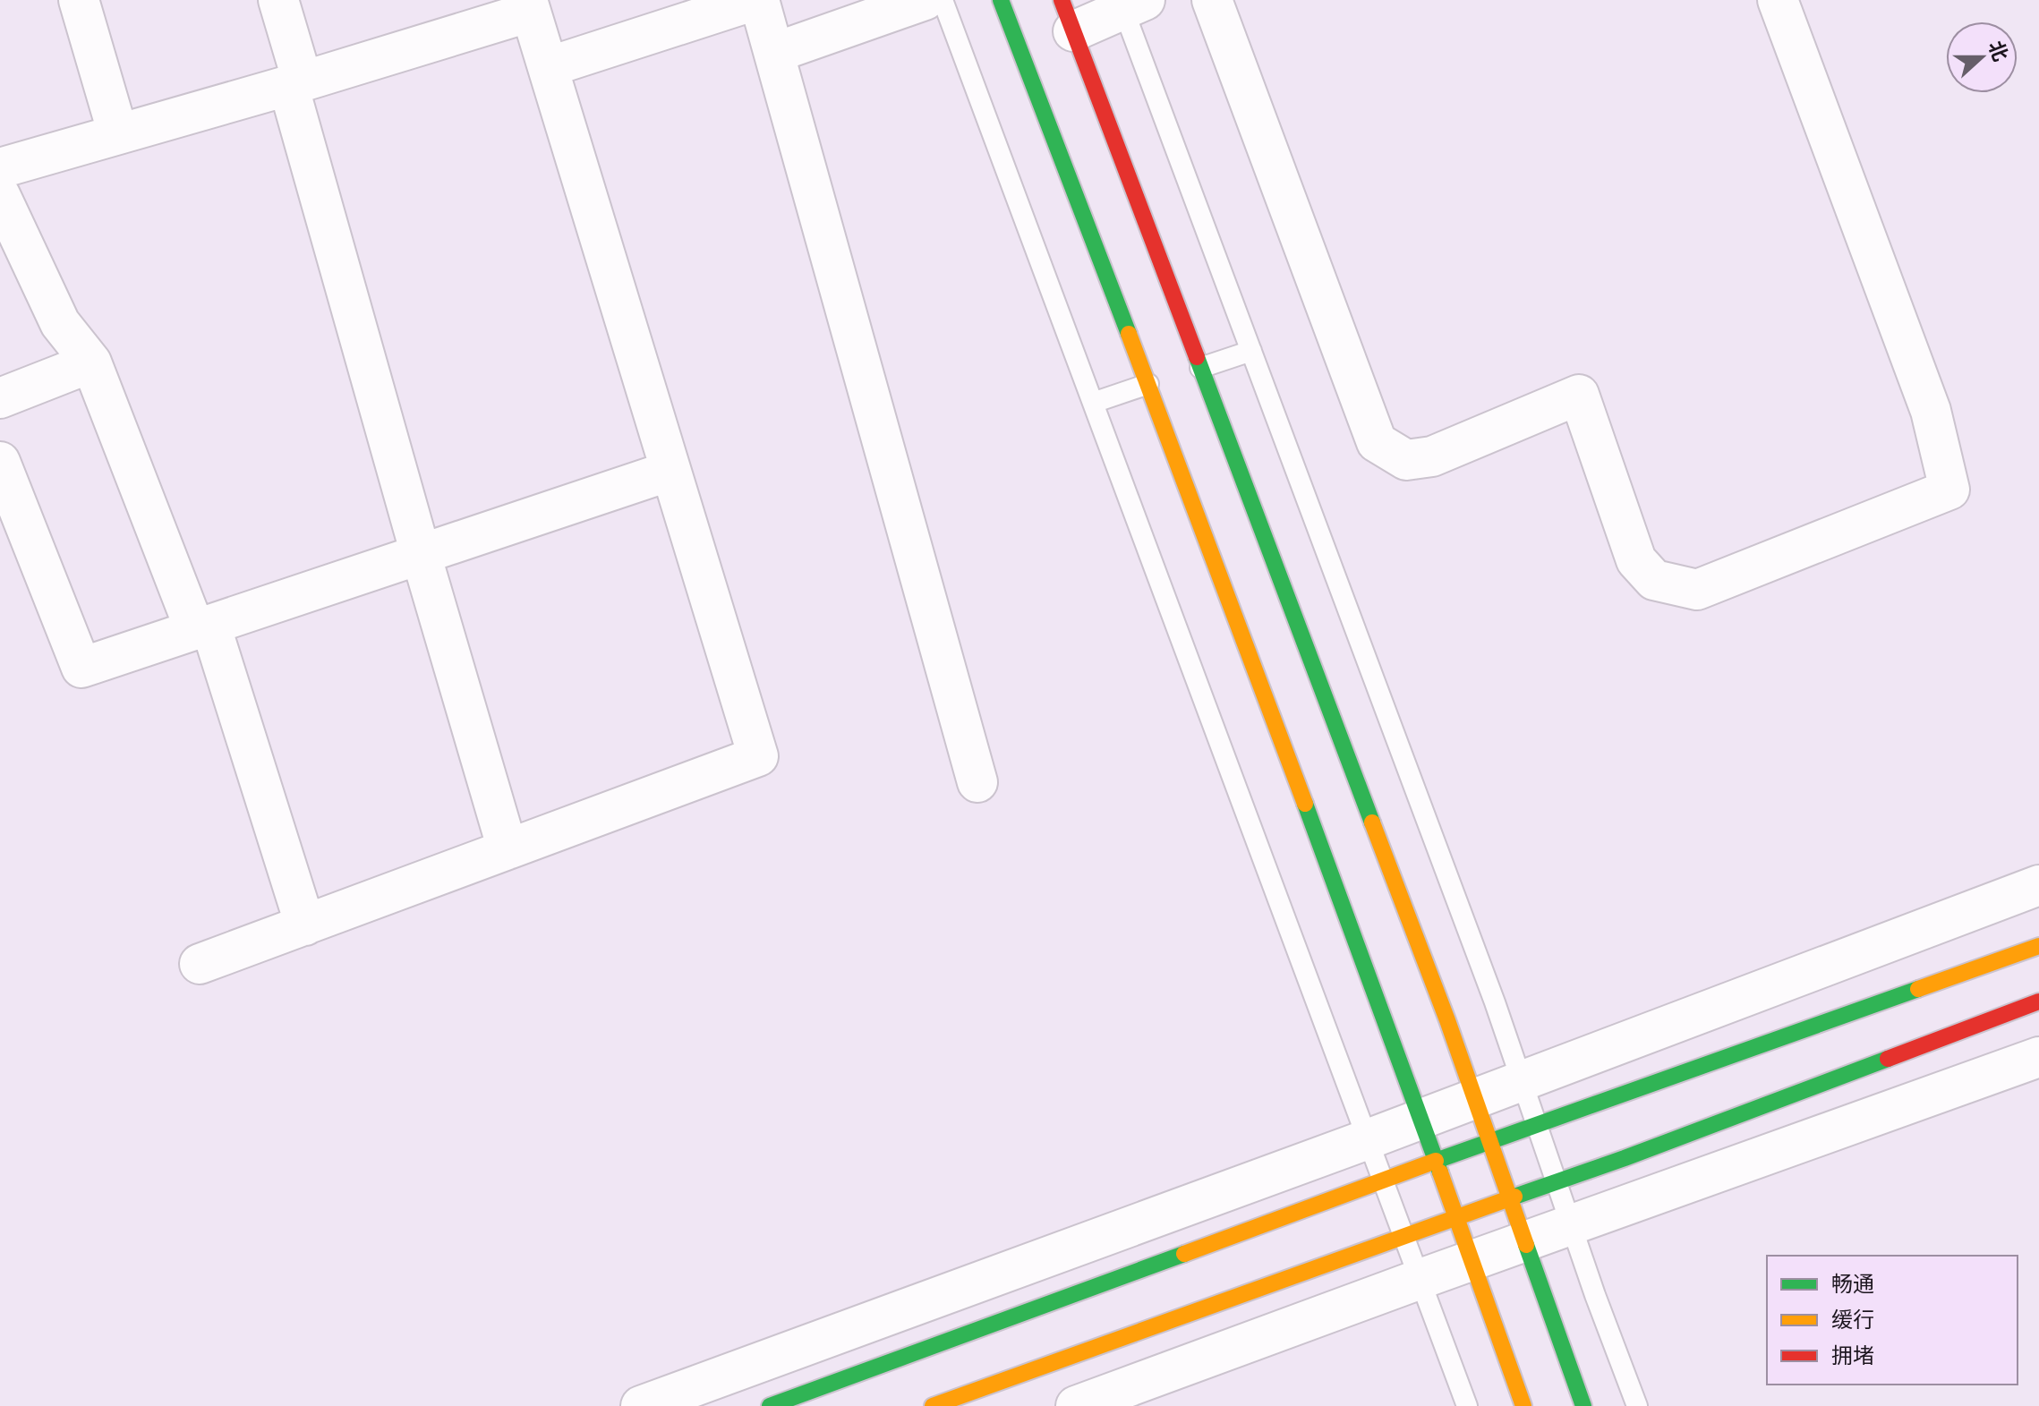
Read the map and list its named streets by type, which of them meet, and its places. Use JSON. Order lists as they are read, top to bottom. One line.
{"legend":["畅通","缓行","拥堵"],"north":"right"}
